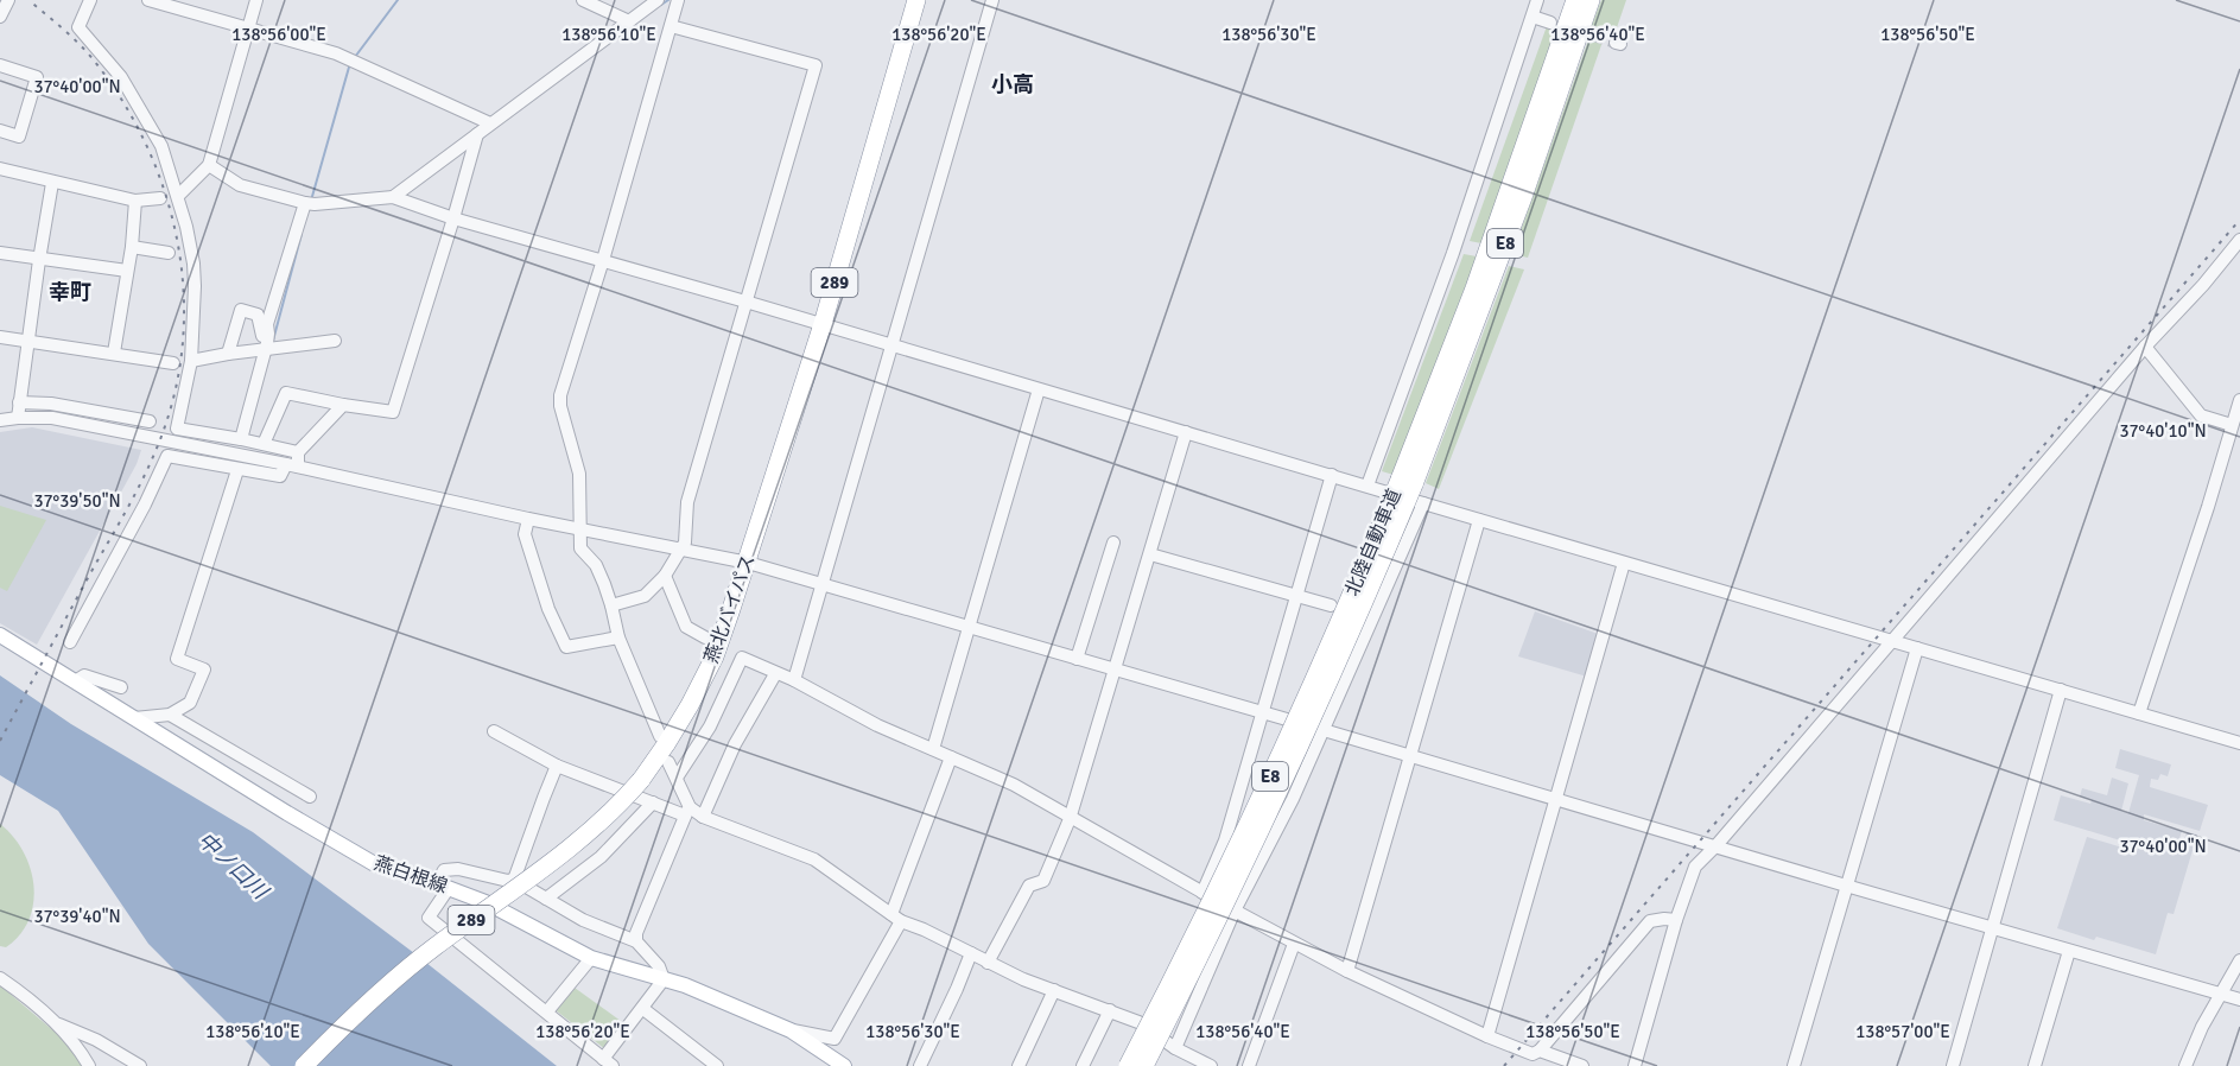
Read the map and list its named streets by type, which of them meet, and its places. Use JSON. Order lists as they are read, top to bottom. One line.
{"streets":{"highway":["E8","289","北陸自動車道","燕北バイパス"],"main road":["燕白根線"]},"districts":["小高","幸町"],"water":["中ノ口川"],"coordinates":["138°56'10\"E","138°56'20\"E","138°56'40\"E","138°56'50\"E","138°56'00\"E","138°56'30\"E","37°40'00\"N","37°40'10\"N","37°39'50\"N","37°39'40\"N","138°57'00\"E"]}
